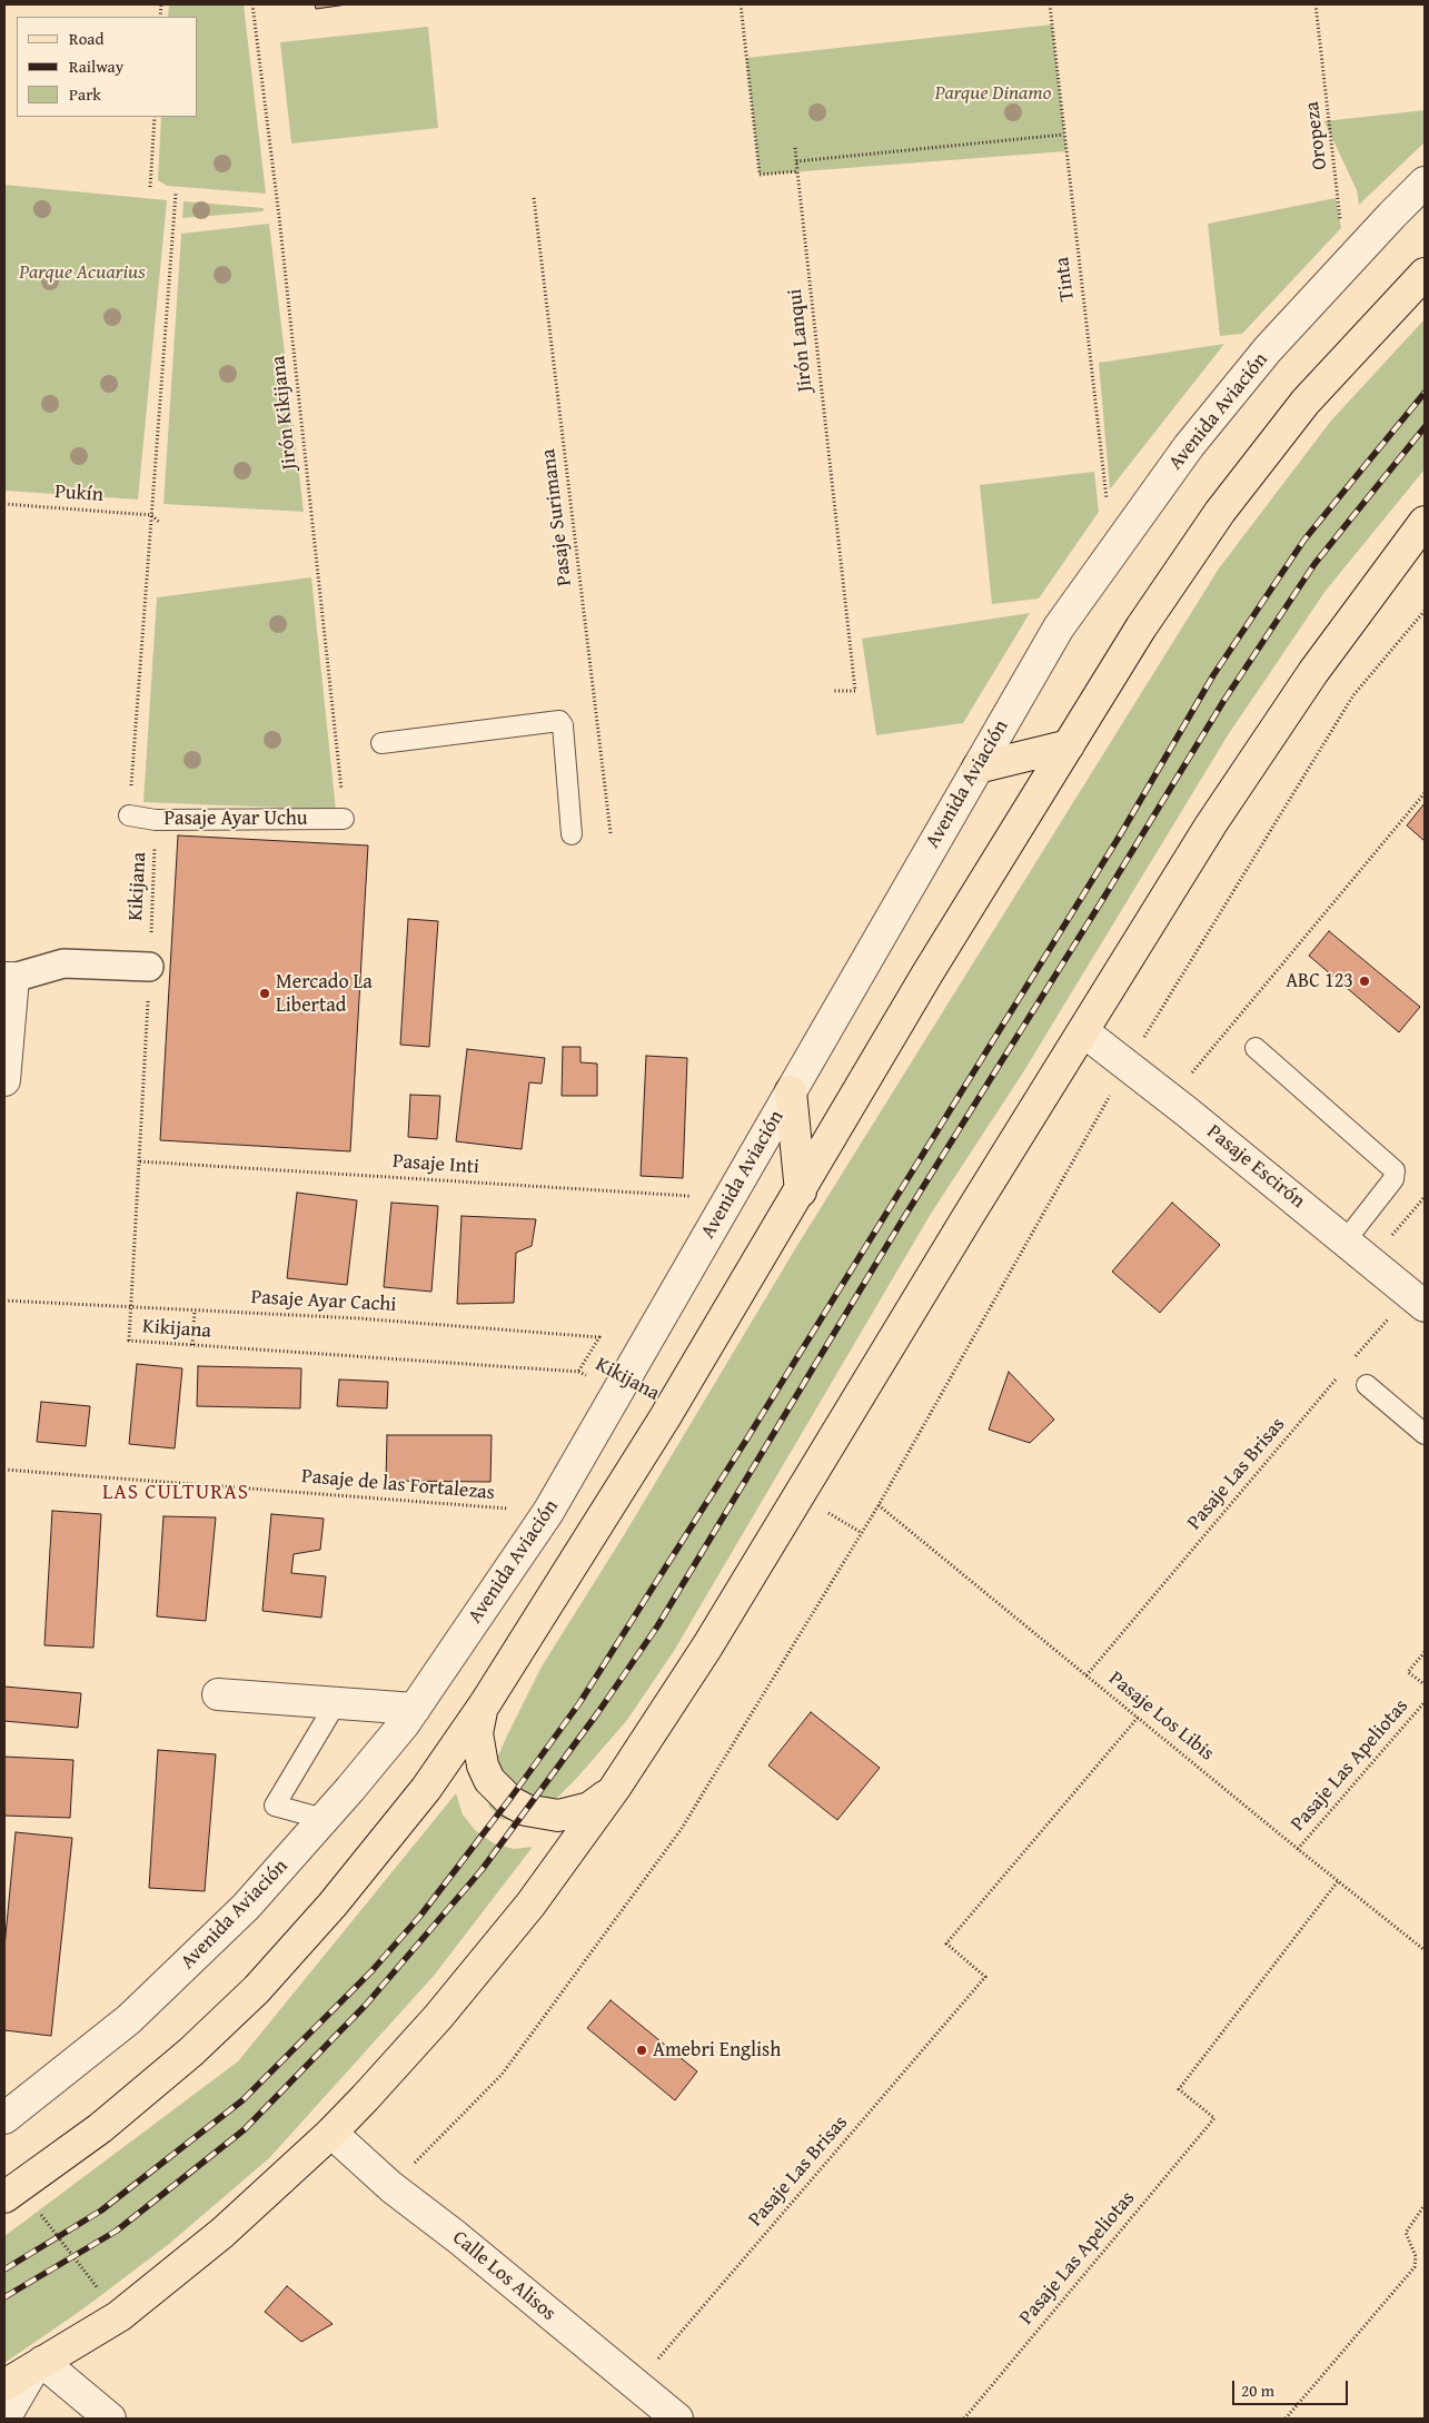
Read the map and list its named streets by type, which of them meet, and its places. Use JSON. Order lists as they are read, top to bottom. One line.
{"streets":{"street":["Avenida Aviación","Pasaje Escirón","Calle Los Alisos"],"lane":["Pasaje Ayar Uchu"],"path":["Oropeza","Tinta","Jirón Lanqui","Jirón Kikijana","Pukín","Pasaje Surimana","Kikijana","Pasaje Inti","Pasaje Ayar Cachi","Pasaje Las Brisas","Pasaje de las Fortalezas","Pasaje Los Libis","Pasaje Las Apeliotas"]},"crossings":[["Oropeza","Avenida Aviación"],["Tinta","Avenida Aviación"],["Avenida Aviación","Kikijana"],["Avenida Aviación","Pasaje Inti"],["Avenida Aviación","Pasaje de las Fortalezas"],["Jirón Kikijana","Pasaje Ayar Uchu"],["Pasaje Ayar Uchu","Kikijana"],["Kikijana","Pasaje Inti"],["Kikijana","Pasaje Ayar Cachi"],["Pasaje Las Brisas","Pasaje Los Libis"],["Pasaje Las Brisas","Calle Los Alisos"],["Pasaje Los Libis","Pasaje Las Apeliotas"]],"districts":["LAS CULTURAS"],"parks":["Parque Dinamo","Parque Acuarius"],"places":["ABC 123","Mercado La Libertad","Amebri English"],"legend":["Road","Railway","Park"],"scale_bar":"20 m"}
